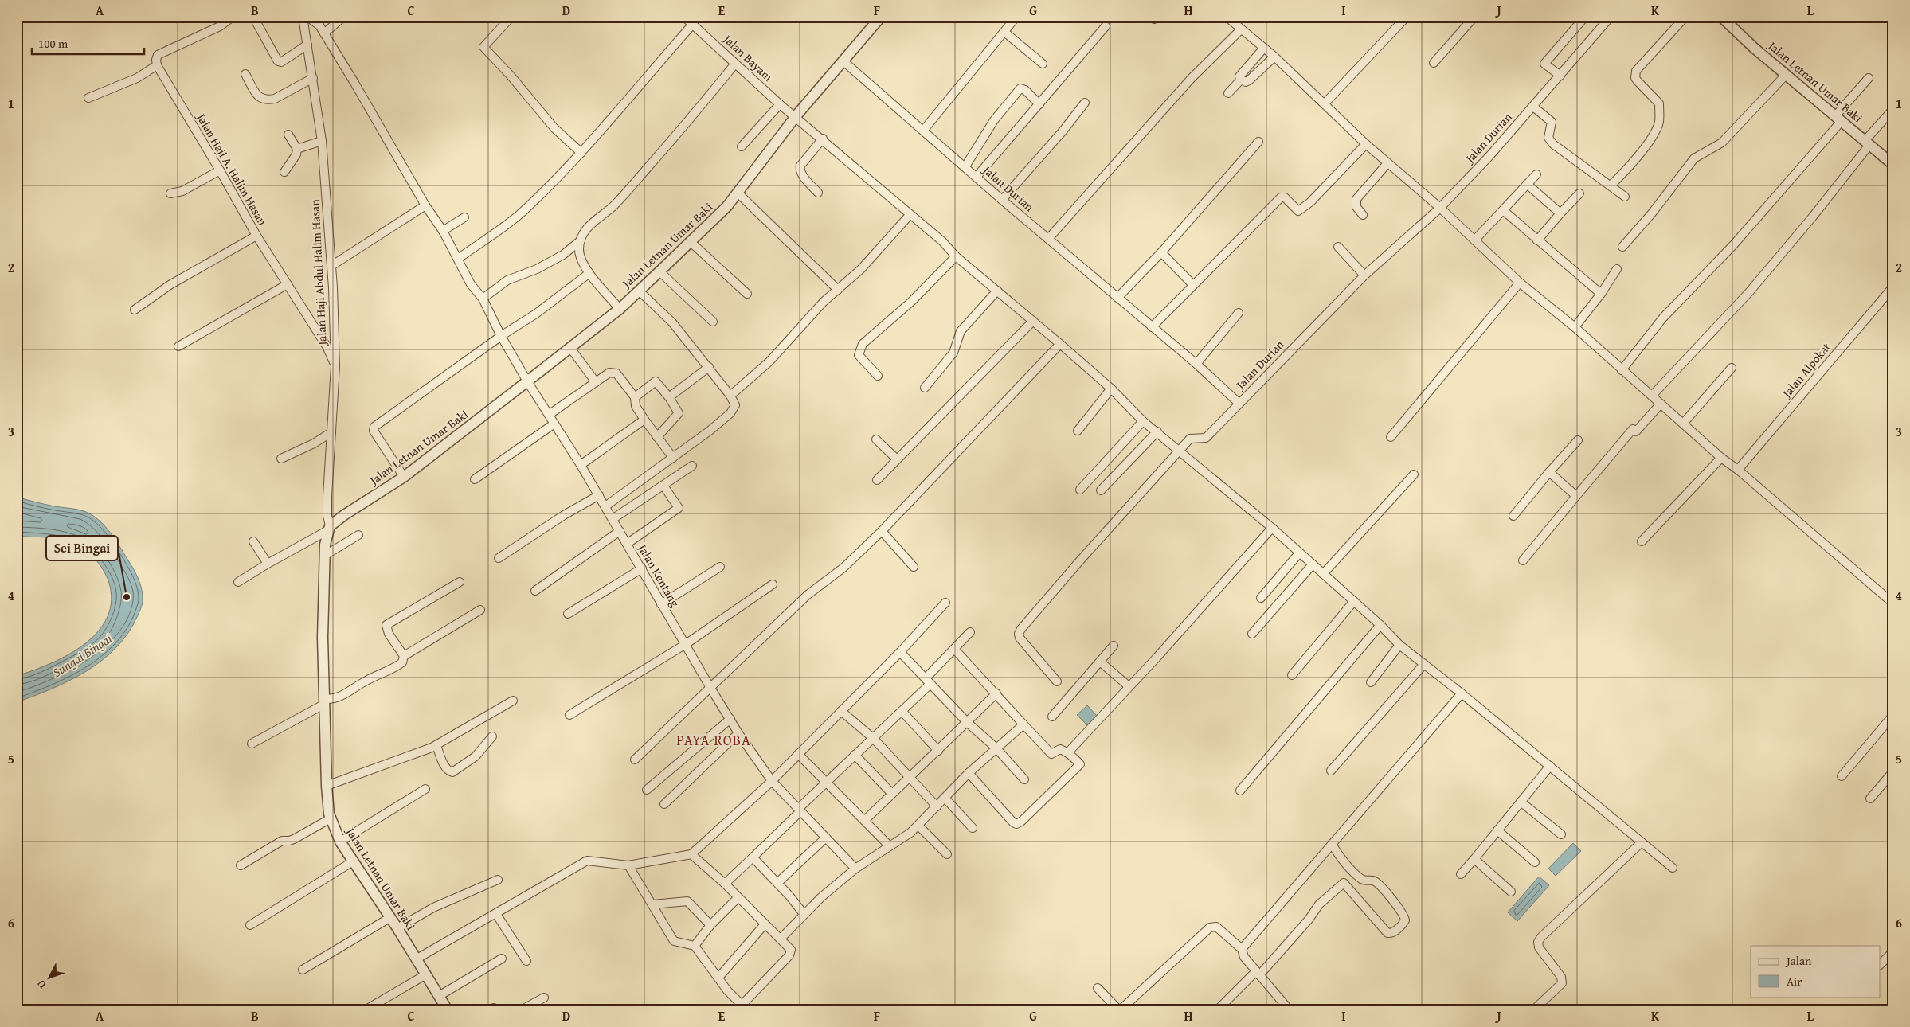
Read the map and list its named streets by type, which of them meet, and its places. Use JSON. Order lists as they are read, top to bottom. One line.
{"streets":{"street":["Jalan Bayam","Jalan Letnan Umar Baki","Jalan Durian","Jalan Haji A. Halim Hasan","Jalan Haji Abdul Halim Hasan","Jalan Alpokat","Jalan Kentang"]},"crossings":[["Jalan Bayam","Jalan Letnan Umar Baki"],["Jalan Letnan Umar Baki","Jalan Durian"],["Jalan Letnan Umar Baki","Jalan Haji Abdul Halim Hasan"],["Jalan Letnan Umar Baki","Jalan Kentang"],["Jalan Haji A. Halim Hasan","Jalan Haji Abdul Halim Hasan"]],"districts":["PAYA ROBA"],"water":["Sungai Bingai"],"places":["Sei Bingai"],"legend":["Jalan","Air"],"scale_bar":"100 m","north":"bottom left","grid":{"columns":["A","B","C","D","E","F","G","H","I","J","K","L"],"rows":["1","2","3","4","5","6"]}}
